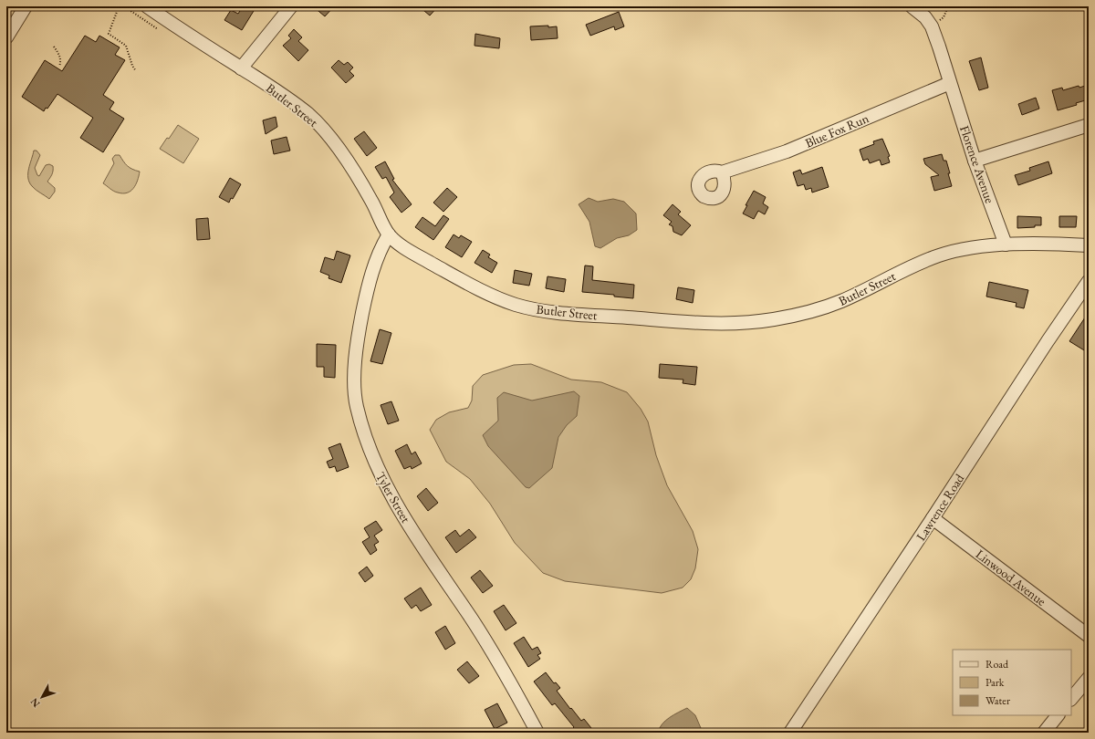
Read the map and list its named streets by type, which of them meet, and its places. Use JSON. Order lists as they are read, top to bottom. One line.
{"streets":{"street":["Butler Street","Blue Fox Run","Florence Avenue","Tyler Street","Lawrence Road","Linwood Avenue"]},"crossings":[["Butler Street","Florence Avenue"],["Butler Street","Tyler Street"],["Blue Fox Run","Florence Avenue"],["Lawrence Road","Linwood Avenue"]],"legend":["Road","Park","Water"],"north":"bottom left"}
